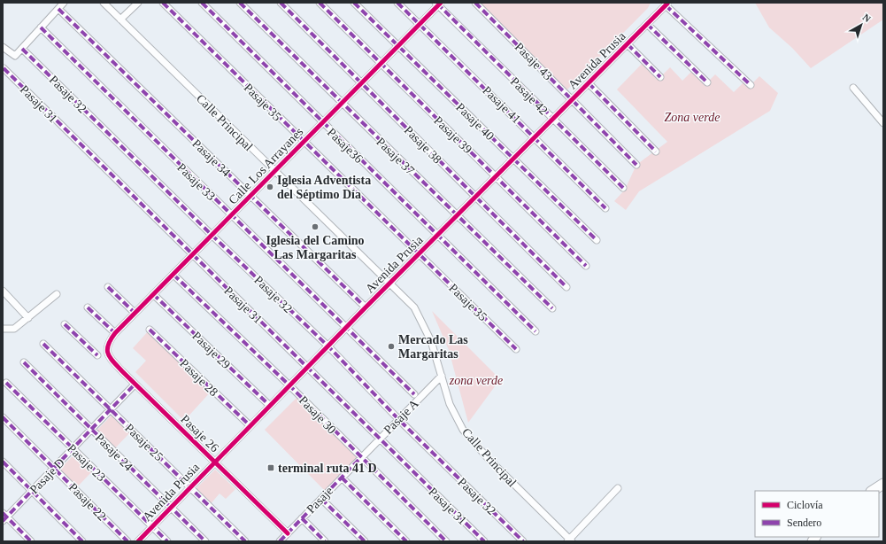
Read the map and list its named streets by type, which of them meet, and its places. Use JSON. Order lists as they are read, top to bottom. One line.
{"streets":{"street":["Avenida Prusia","Pasaje 43","Pasaje 32","Pasaje 42","Pasaje 35","Pasaje 31","Pasaje 41","Pasaje 40","Calle Principal","Pasaje 39","Pasaje 38","Pasaje36","Pasaje 37","Pasaje 34","Calle Los Arrayanes","Pasaje 33","Pasaje 29","Pasaje 28","Pasaje 30","Pasaje A","Pasaje 26","Pasaje 25","Pasaje 24","Pasaje 23","Pasaje D","Pasaje","Pasaje 22"]},"crossings":[["Avenida Prusia","Pasaje 43"],["Avenida Prusia","Pasaje 32"],["Avenida Prusia","Pasaje 42"],["Avenida Prusia","Pasaje 35"],["Avenida Prusia","Pasaje 31"],["Avenida Prusia","Pasaje 41"],["Avenida Prusia","Pasaje 40"],["Avenida Prusia","Calle Principal"],["Avenida Prusia","Pasaje 39"],["Avenida Prusia","Pasaje 38"],["Avenida Prusia","Pasaje36"],["Avenida Prusia","Pasaje 37"],["Avenida Prusia","Pasaje 34"],["Avenida Prusia","Pasaje 33"],["Avenida Prusia","Pasaje 29"],["Avenida Prusia","Pasaje 28"],["Avenida Prusia","Pasaje 30"],["Avenida Prusia","Pasaje 26"],["Avenida Prusia","Pasaje 25"],["Avenida Prusia","Pasaje 24"],["Avenida Prusia","Pasaje 23"],["Pasaje 32","Calle Los Arrayanes"],["Pasaje 32","Pasaje A"],["Pasaje 42","Calle Los Arrayanes"],["Pasaje 35","Calle Los Arrayanes"],["Pasaje 31","Calle Los Arrayanes"],["Pasaje 31","Pasaje A"],["Pasaje 41","Calle Los Arrayanes"],["Pasaje 40","Calle Los Arrayanes"],["Calle Principal","Calle Los Arrayanes"],["Calle Principal","Pasaje A"],["Pasaje 39","Calle Los Arrayanes"],["Pasaje 38","Calle Los Arrayanes"],["Pasaje36","Calle Los Arrayanes"],["Pasaje 37","Calle Los Arrayanes"],["Pasaje 34","Calle Los Arrayanes"],["Calle Los Arrayanes","Pasaje 33"],["Calle Los Arrayanes","Pasaje 29"],["Calle Los Arrayanes","Pasaje 30"],["Calle Los Arrayanes","Pasaje 26"],["Pasaje 30","Pasaje A"],["Pasaje 30","Pasaje"],["Pasaje A","Pasaje"],["Pasaje 26","Pasaje D"],["Pasaje 26","Pasaje"],["Pasaje 25","Pasaje D"],["Pasaje 24","Pasaje D"],["Pasaje 23","Pasaje D"],["Pasaje D","Pasaje 22"]],"parks":["Zona verde","zona verde"],"places":{"other":["Iglesia Adventista del Séptimo Día","Iglesia del Camino Las Margaritas","Mercado Las Margaritas"],"transit":["terminal ruta 41 D"]},"legend":["Ciclovía","Sendero"],"north":"top right"}
